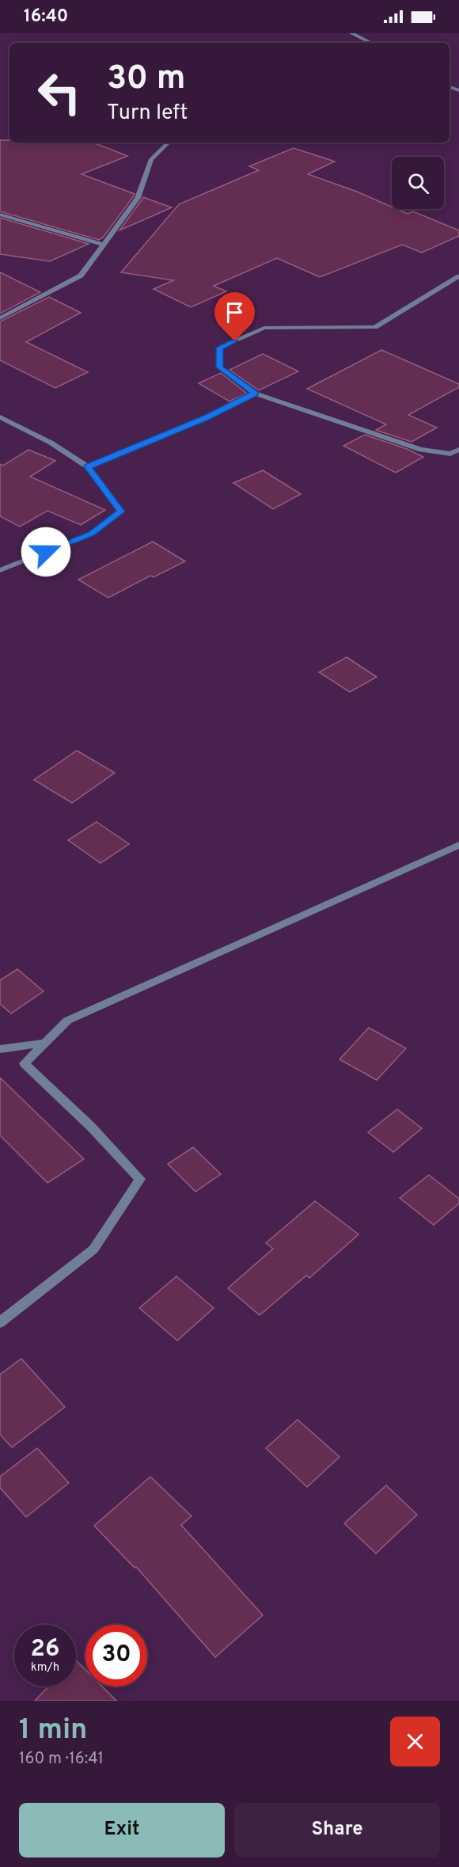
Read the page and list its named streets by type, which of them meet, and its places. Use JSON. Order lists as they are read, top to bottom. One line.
{"page":{"status":"16:40","turn":["30 m","Turn left"],"speed":"26 km/h","limit":"30","heading":["1 min","160 m · 16:41"],"buttons":["Exit","Share"]}}
